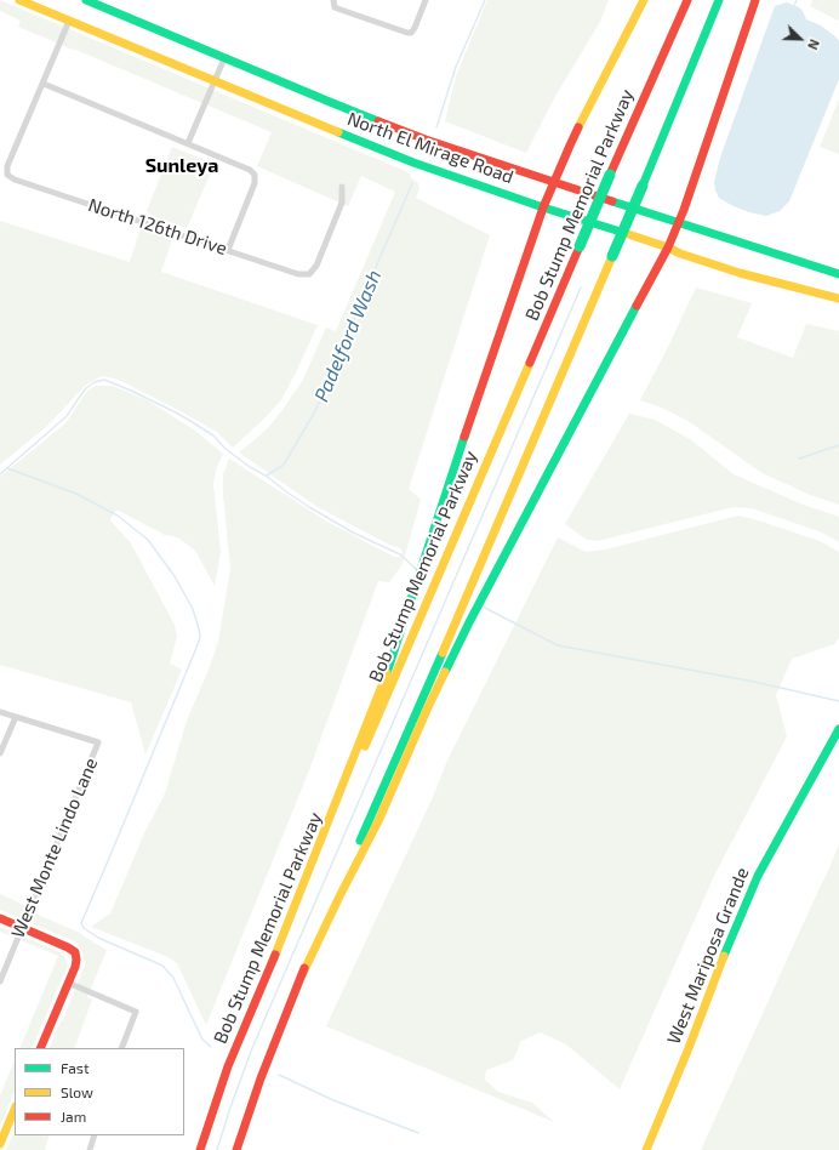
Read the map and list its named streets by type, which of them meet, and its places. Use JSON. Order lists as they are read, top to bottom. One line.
{"streets":{"main road":["North El Mirage Road","Bob Stump Memorial Parkway","West Mariposa Grande"],"street":["North 126th Drive","West Monte Lindo Lane"]},"districts":["Sunleya"],"water":["Padelford Wash"],"legend":["Fast","Slow","Jam"],"north":"bottom right"}
